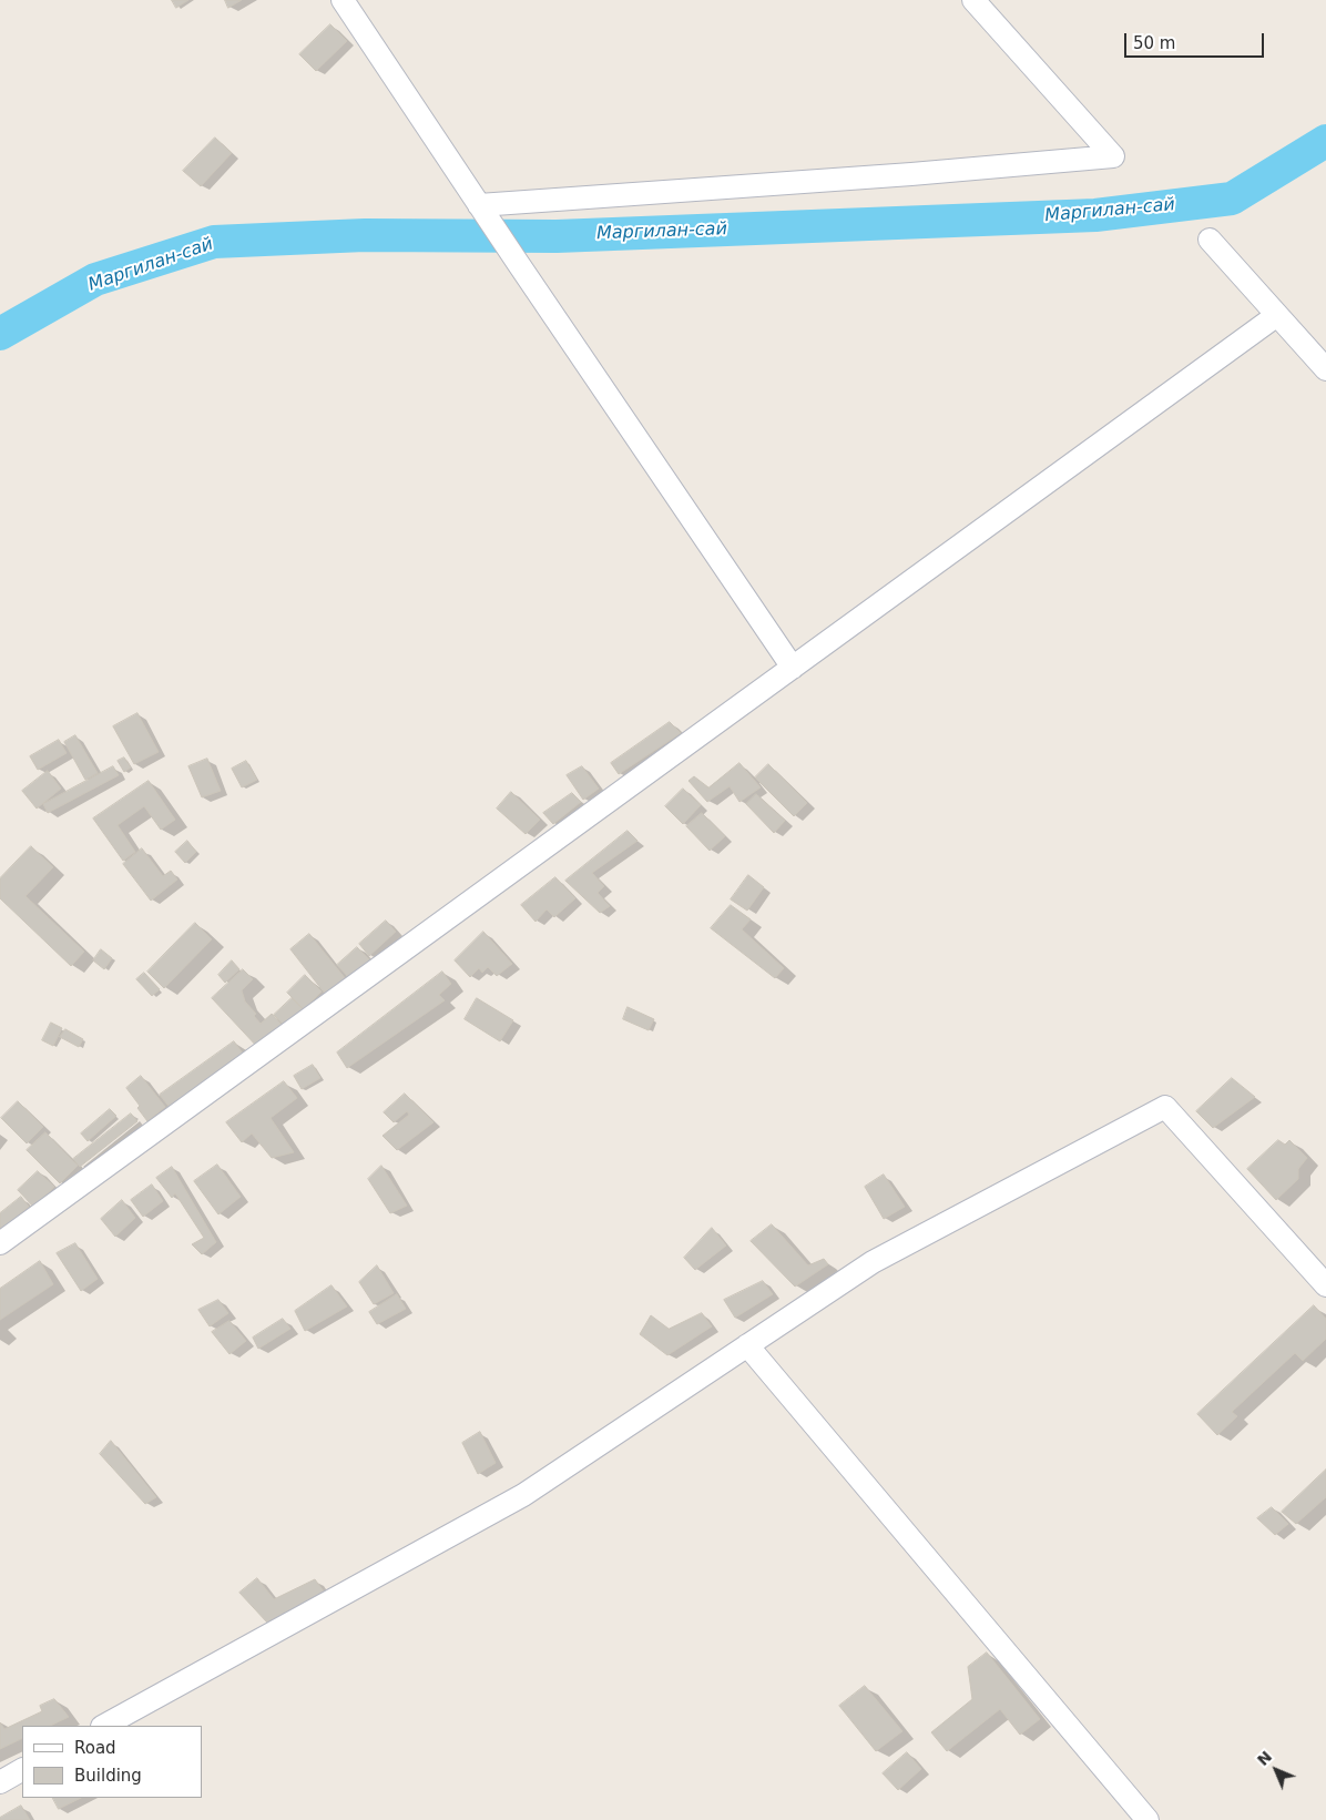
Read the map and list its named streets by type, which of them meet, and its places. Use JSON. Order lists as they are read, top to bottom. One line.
{"water":["Маргилан-сай"],"legend":["Road","Building"],"scale_bar":"50 m","north":"top left"}
